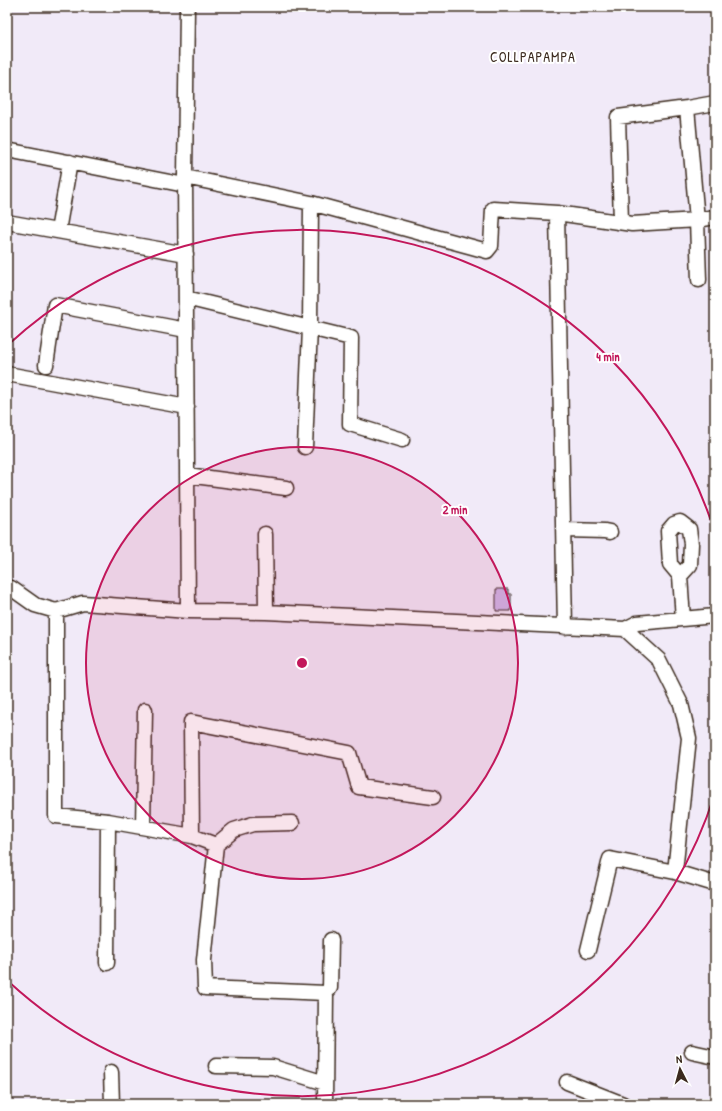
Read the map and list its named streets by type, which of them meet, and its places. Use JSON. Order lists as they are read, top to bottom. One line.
{"districts":["COLLPAPAMPA"],"north":"top","rings":["4 min","2 min"]}
